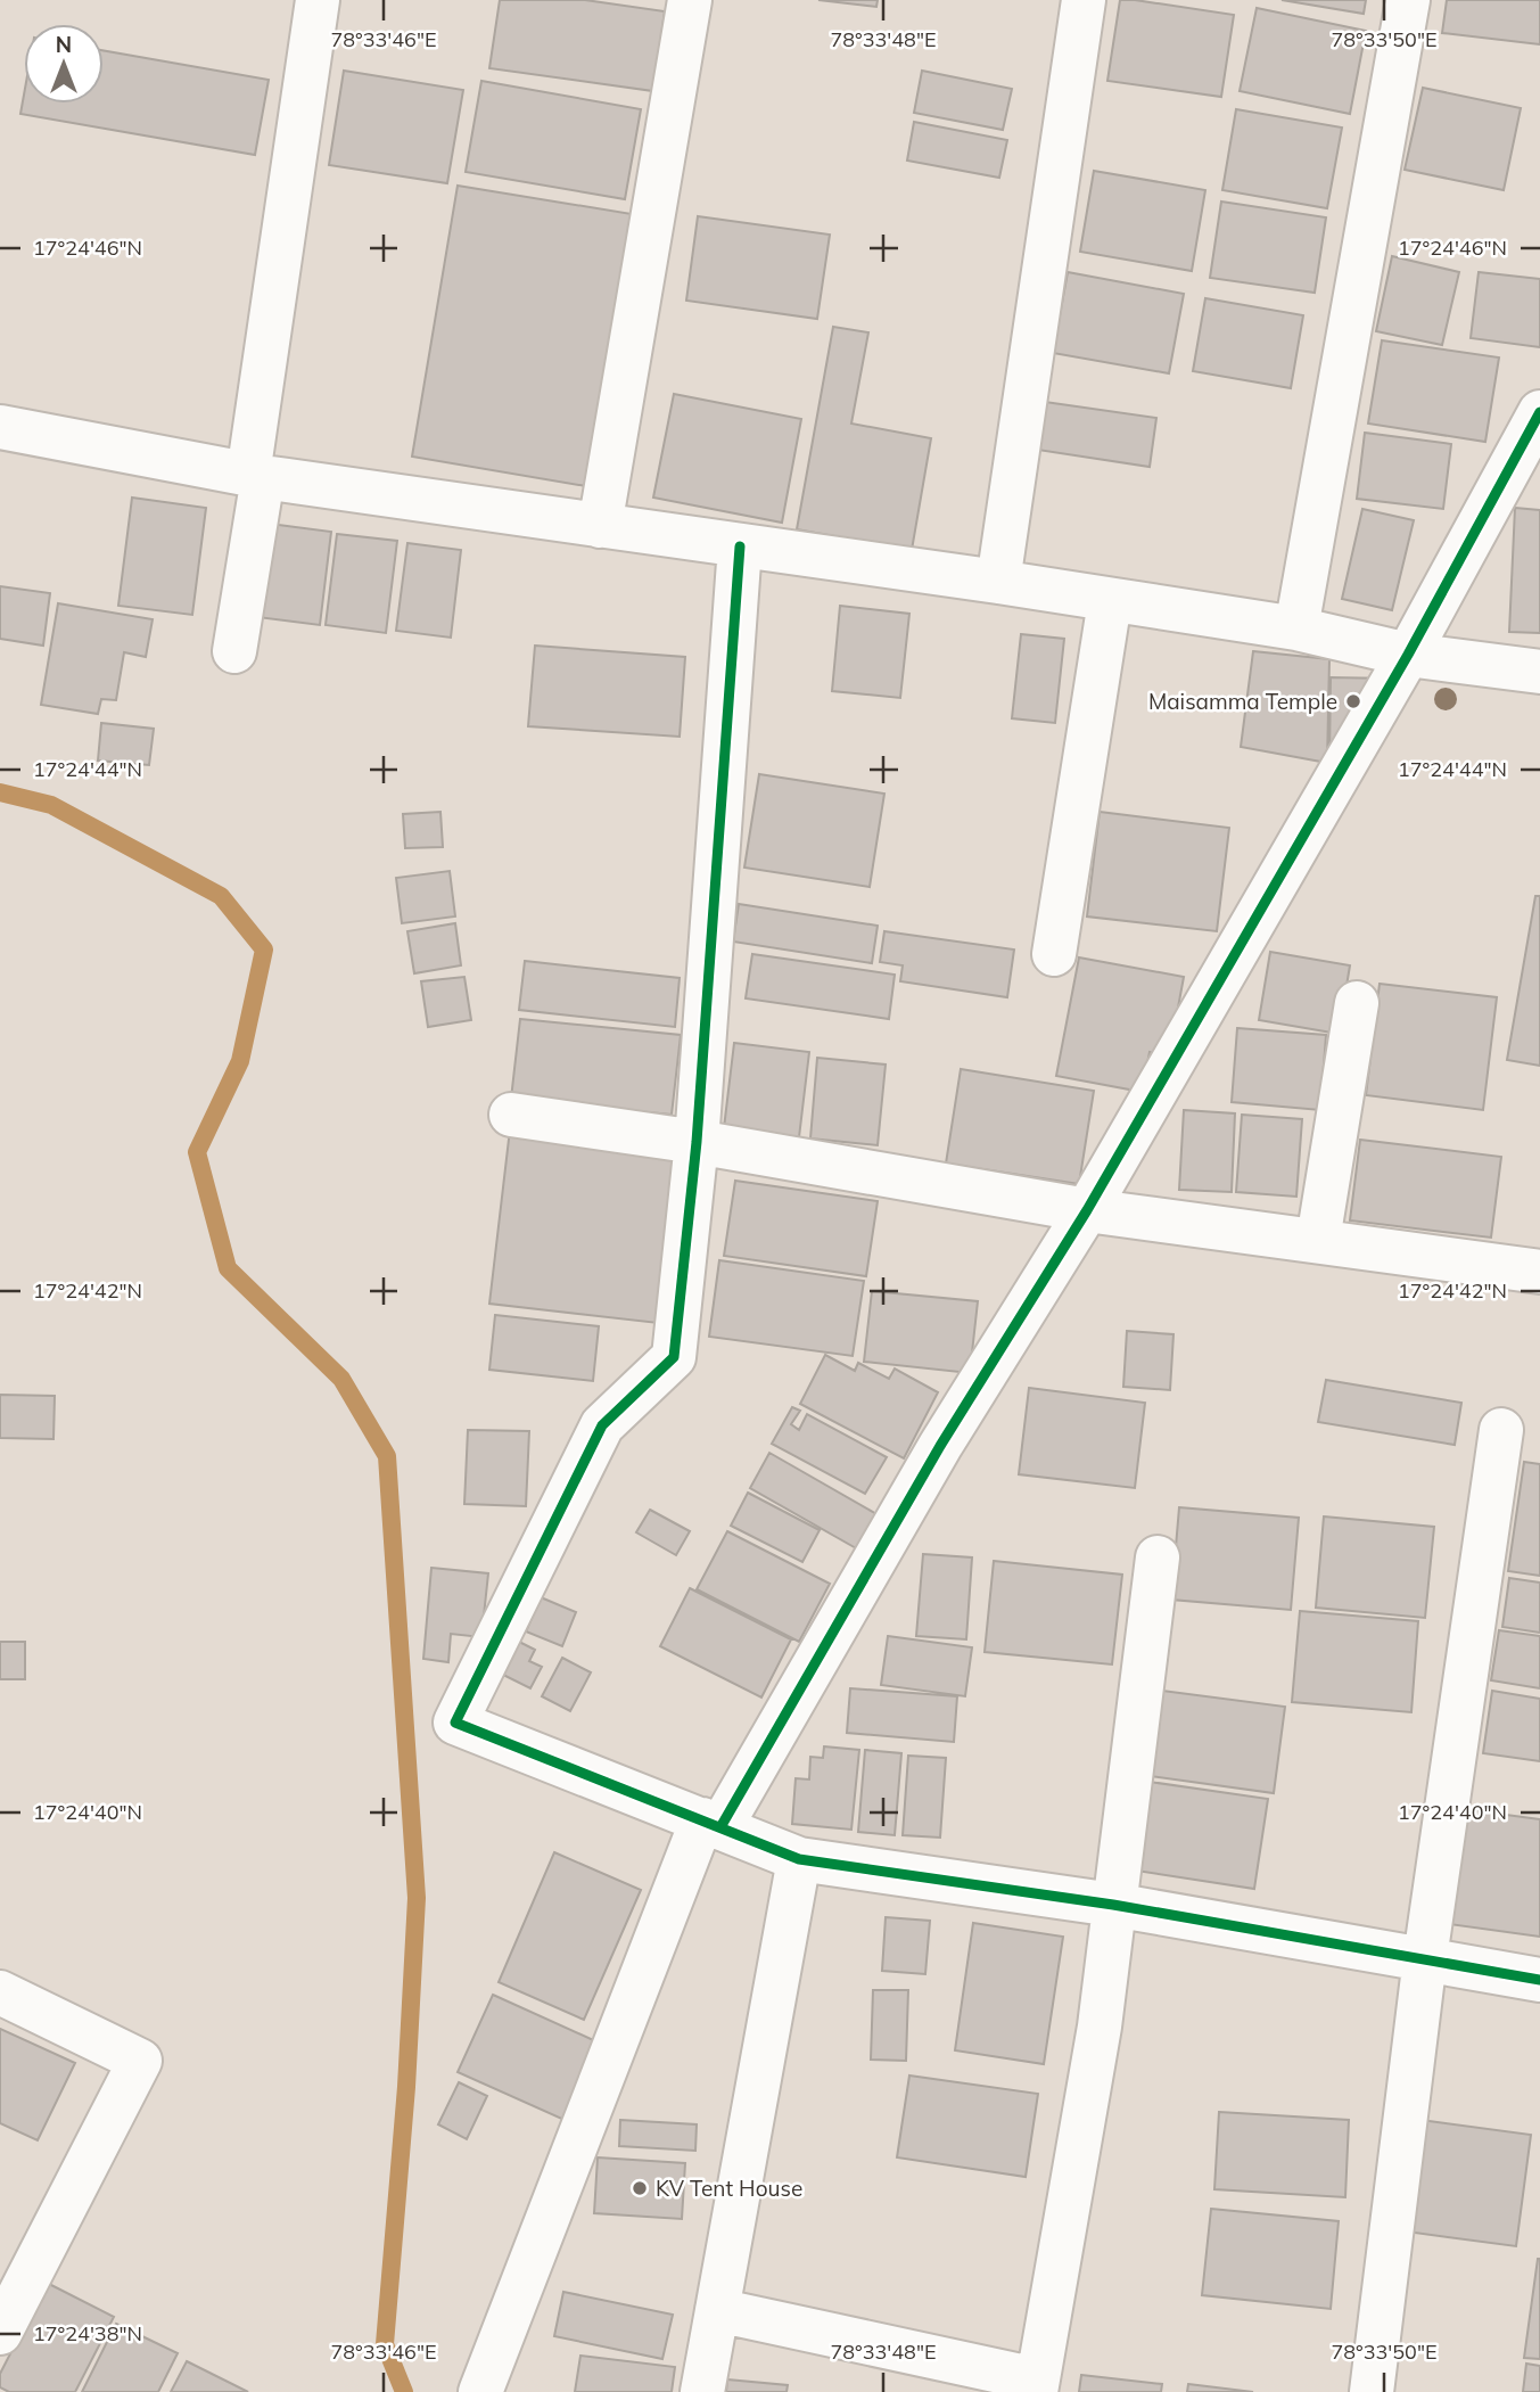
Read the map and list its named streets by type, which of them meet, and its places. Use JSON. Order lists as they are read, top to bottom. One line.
{"places":["Maisamma Temple","KV Tent House"],"north":"top","coordinates":["78°33'46\"E","78°33'48\"E","78°33'50\"E","17°24'46\"N","17°24'44\"N","17°24'42\"N","17°24'40\"N","17°24'38\"N"]}
